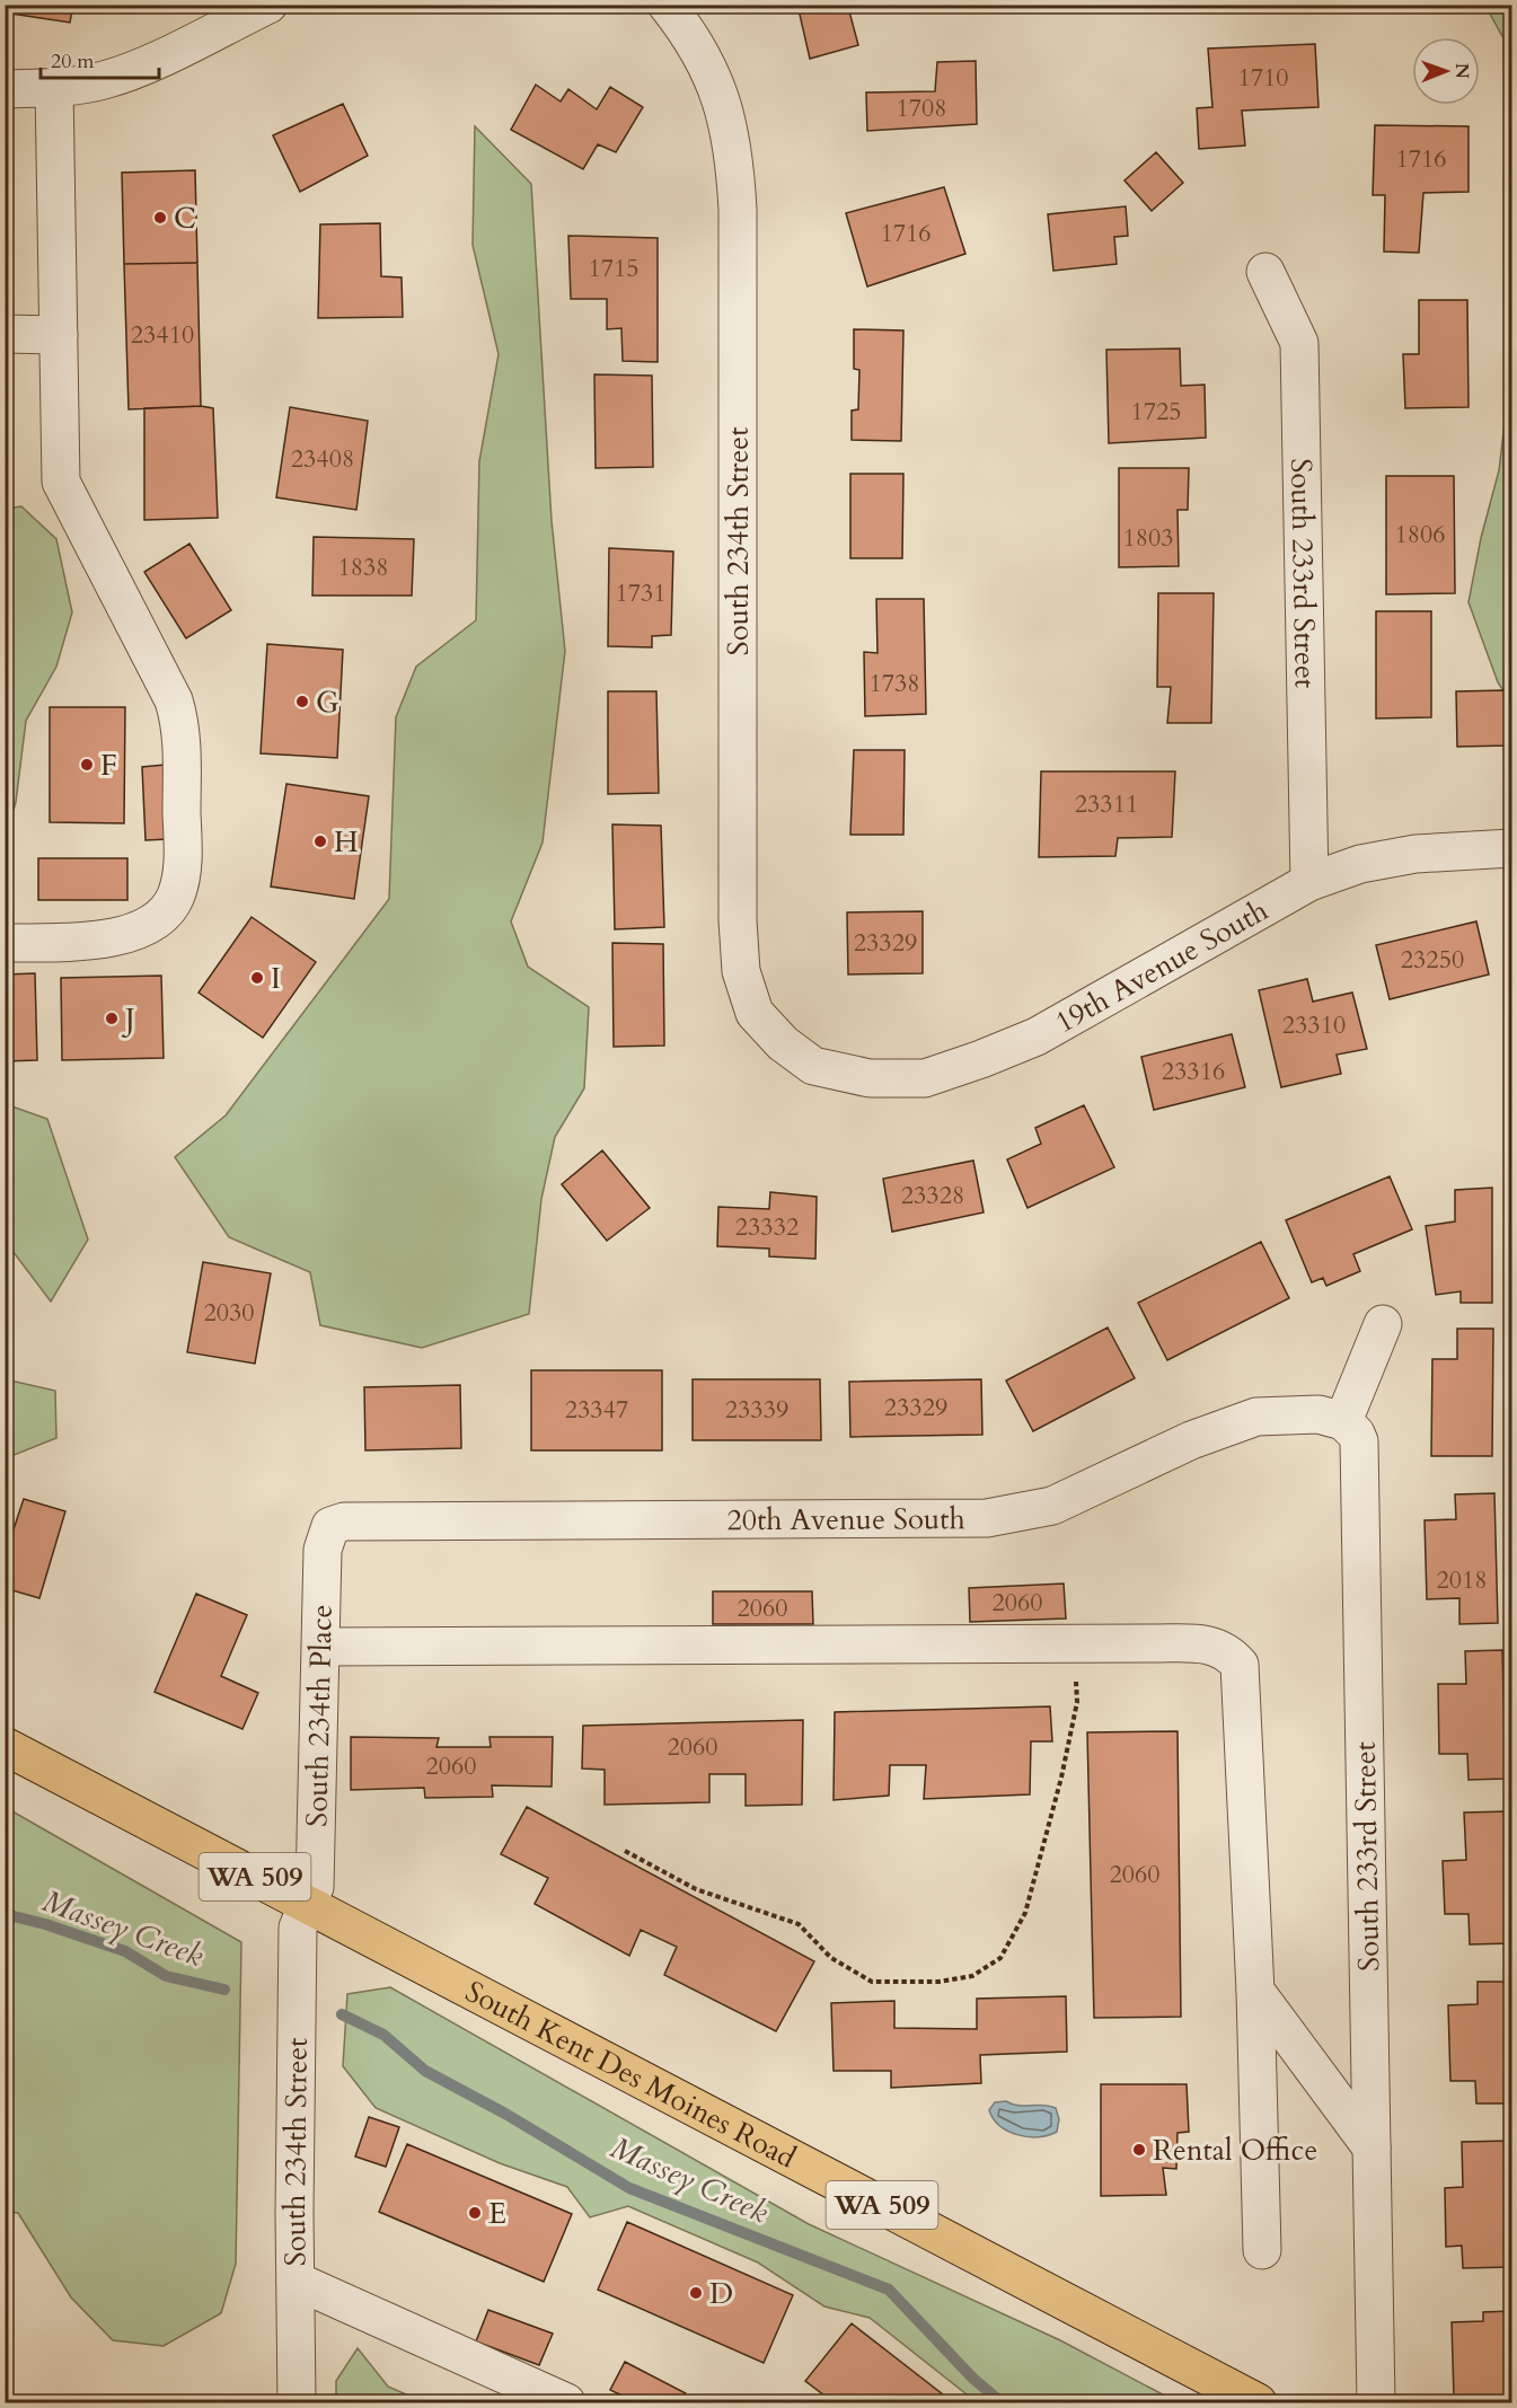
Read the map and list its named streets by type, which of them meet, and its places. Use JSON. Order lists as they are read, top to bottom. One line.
{"streets":{"main road":["WA 509","South Kent Des Moines Road"],"street":["South 234th Street","South 233rd Street","19th Avenue South","20th Avenue South","South 234th Place"]},"crossings":[["South 234th Street","19th Avenue South"],["South 234th Street","South 234th Place"],["South 234th Street","South Kent Des Moines Road"],["South 233rd Street","19th Avenue South"],["South 233rd Street","20th Avenue South"],["20th Avenue South","South 234th Place"],["South 234th Place","South Kent Des Moines Road"]],"water":["Massey Creek"],"places":["C","G","F","H","I","J","Rental Office","E","D"],"house_numbers":["1710","1708","1716","1716","1715","23410","1725","23408","1806","1803","1838","1731","1738","23311","23329","23250","23310","23316","23328","23332","2030","23329","23347","23339","2018","2060","2060","2060","2060","2060"],"scale_bar":"20 m","north":"right"}
